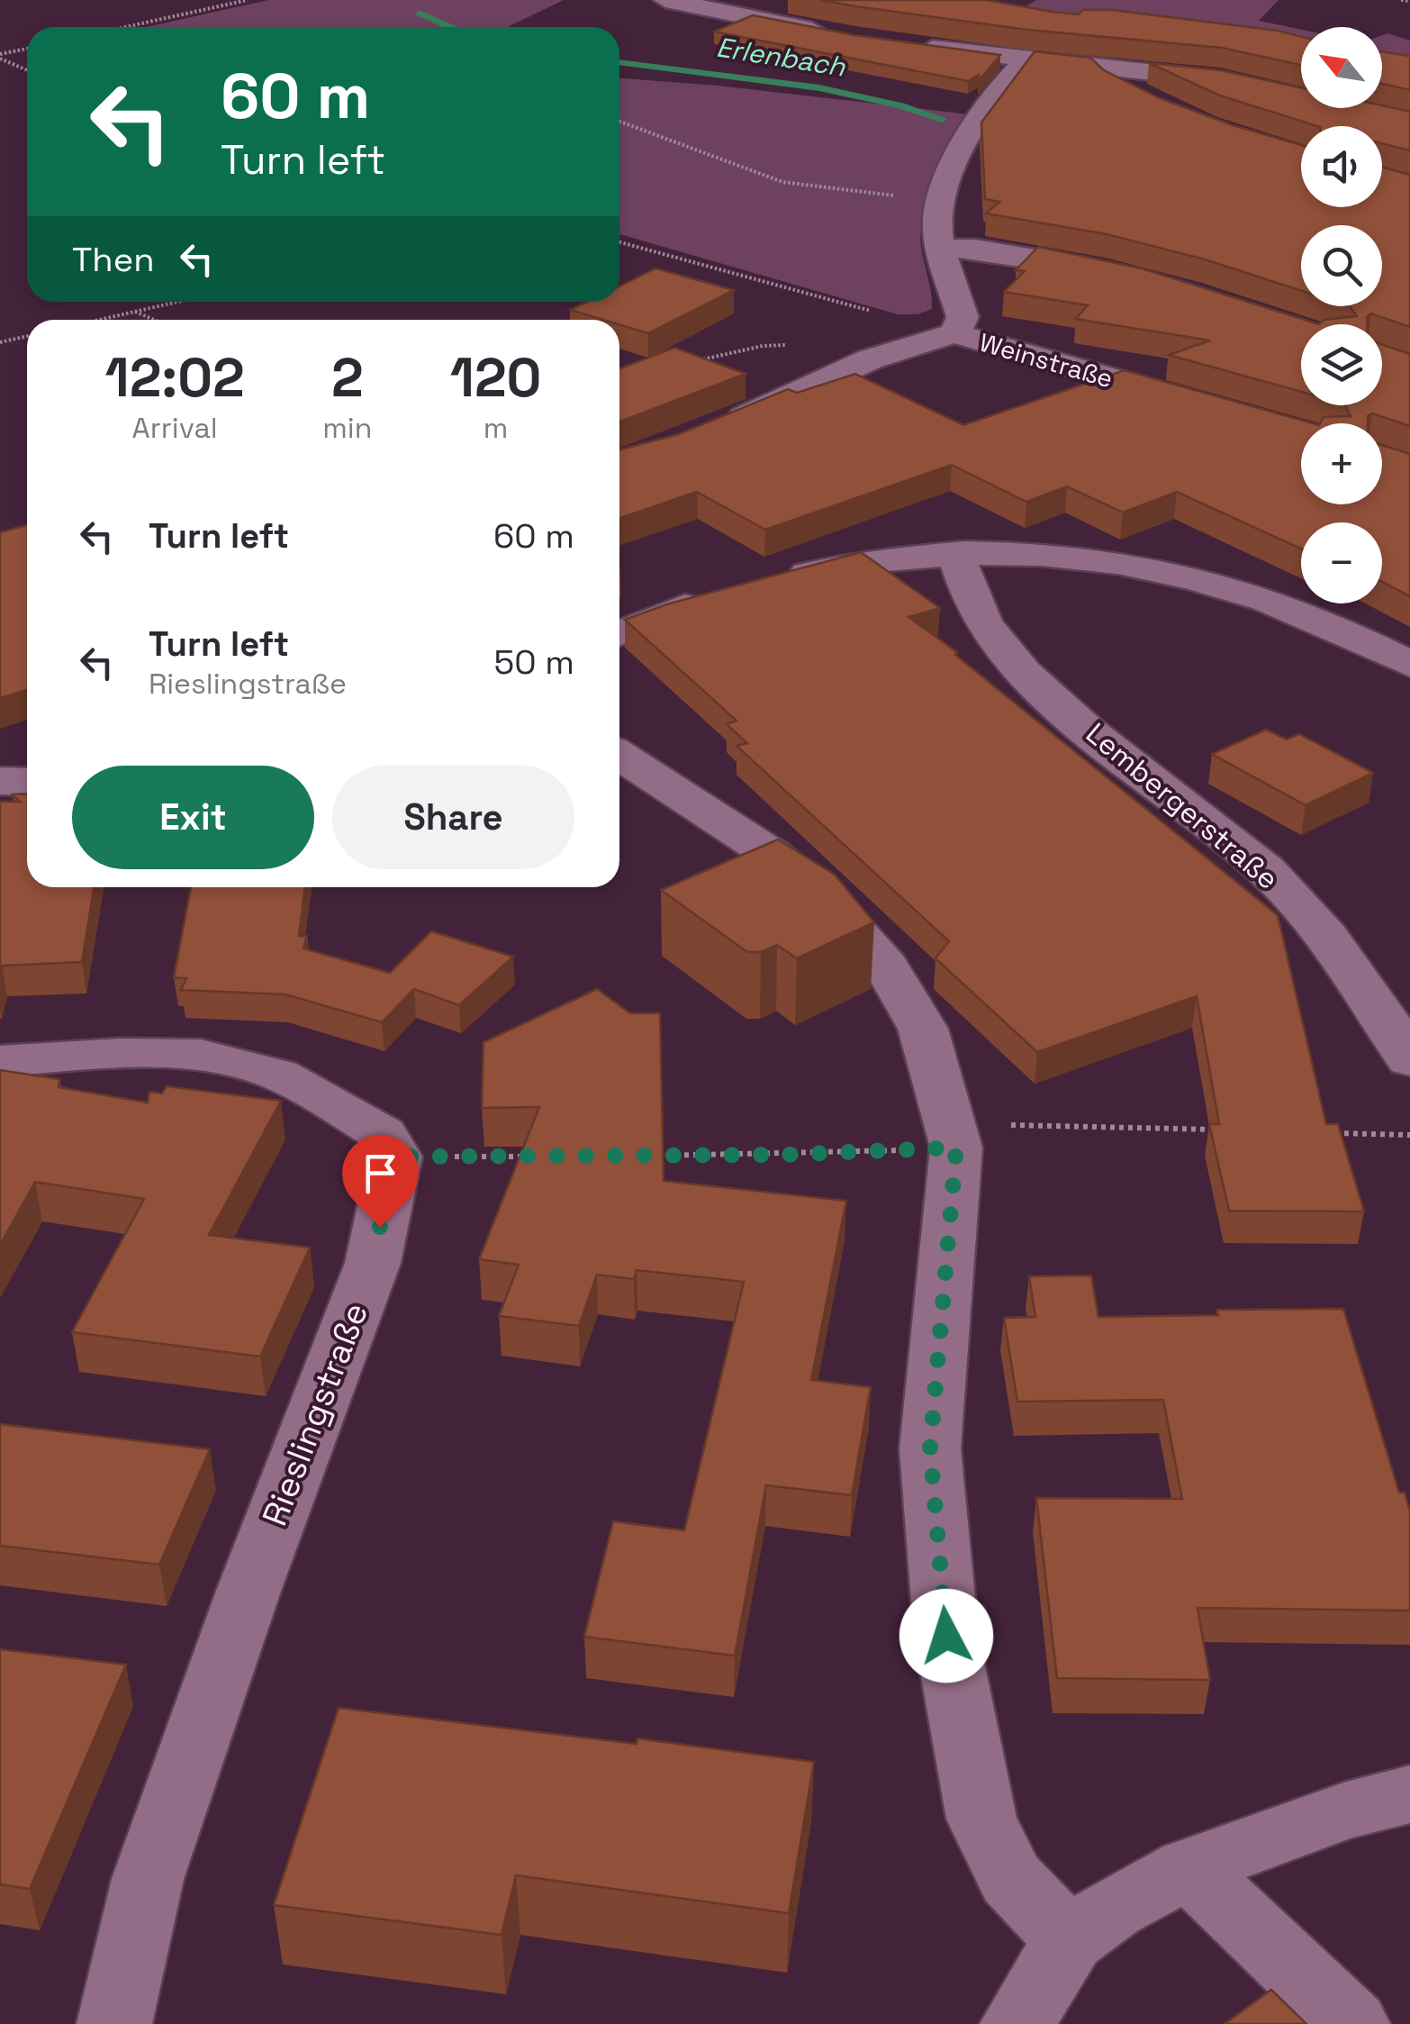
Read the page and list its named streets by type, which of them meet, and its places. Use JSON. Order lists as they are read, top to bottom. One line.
{"streets":{"street":["Weinstraße","Lembergerstraße","Rieslingstraße"]},"water":["Erlenbach"],"north":"top left","page":{"map_buttons":["+","−"],"turn":["60 m","Turn left"],"then":"Then","eta":["12:02","Arrival","2","min","120","m"],"list":[{"name":"Turn left","value":"60 m"},{"name":"Turn left","note":"Rieslingstraße","value":"50 m"}],"buttons":["Exit","Share"]}}
